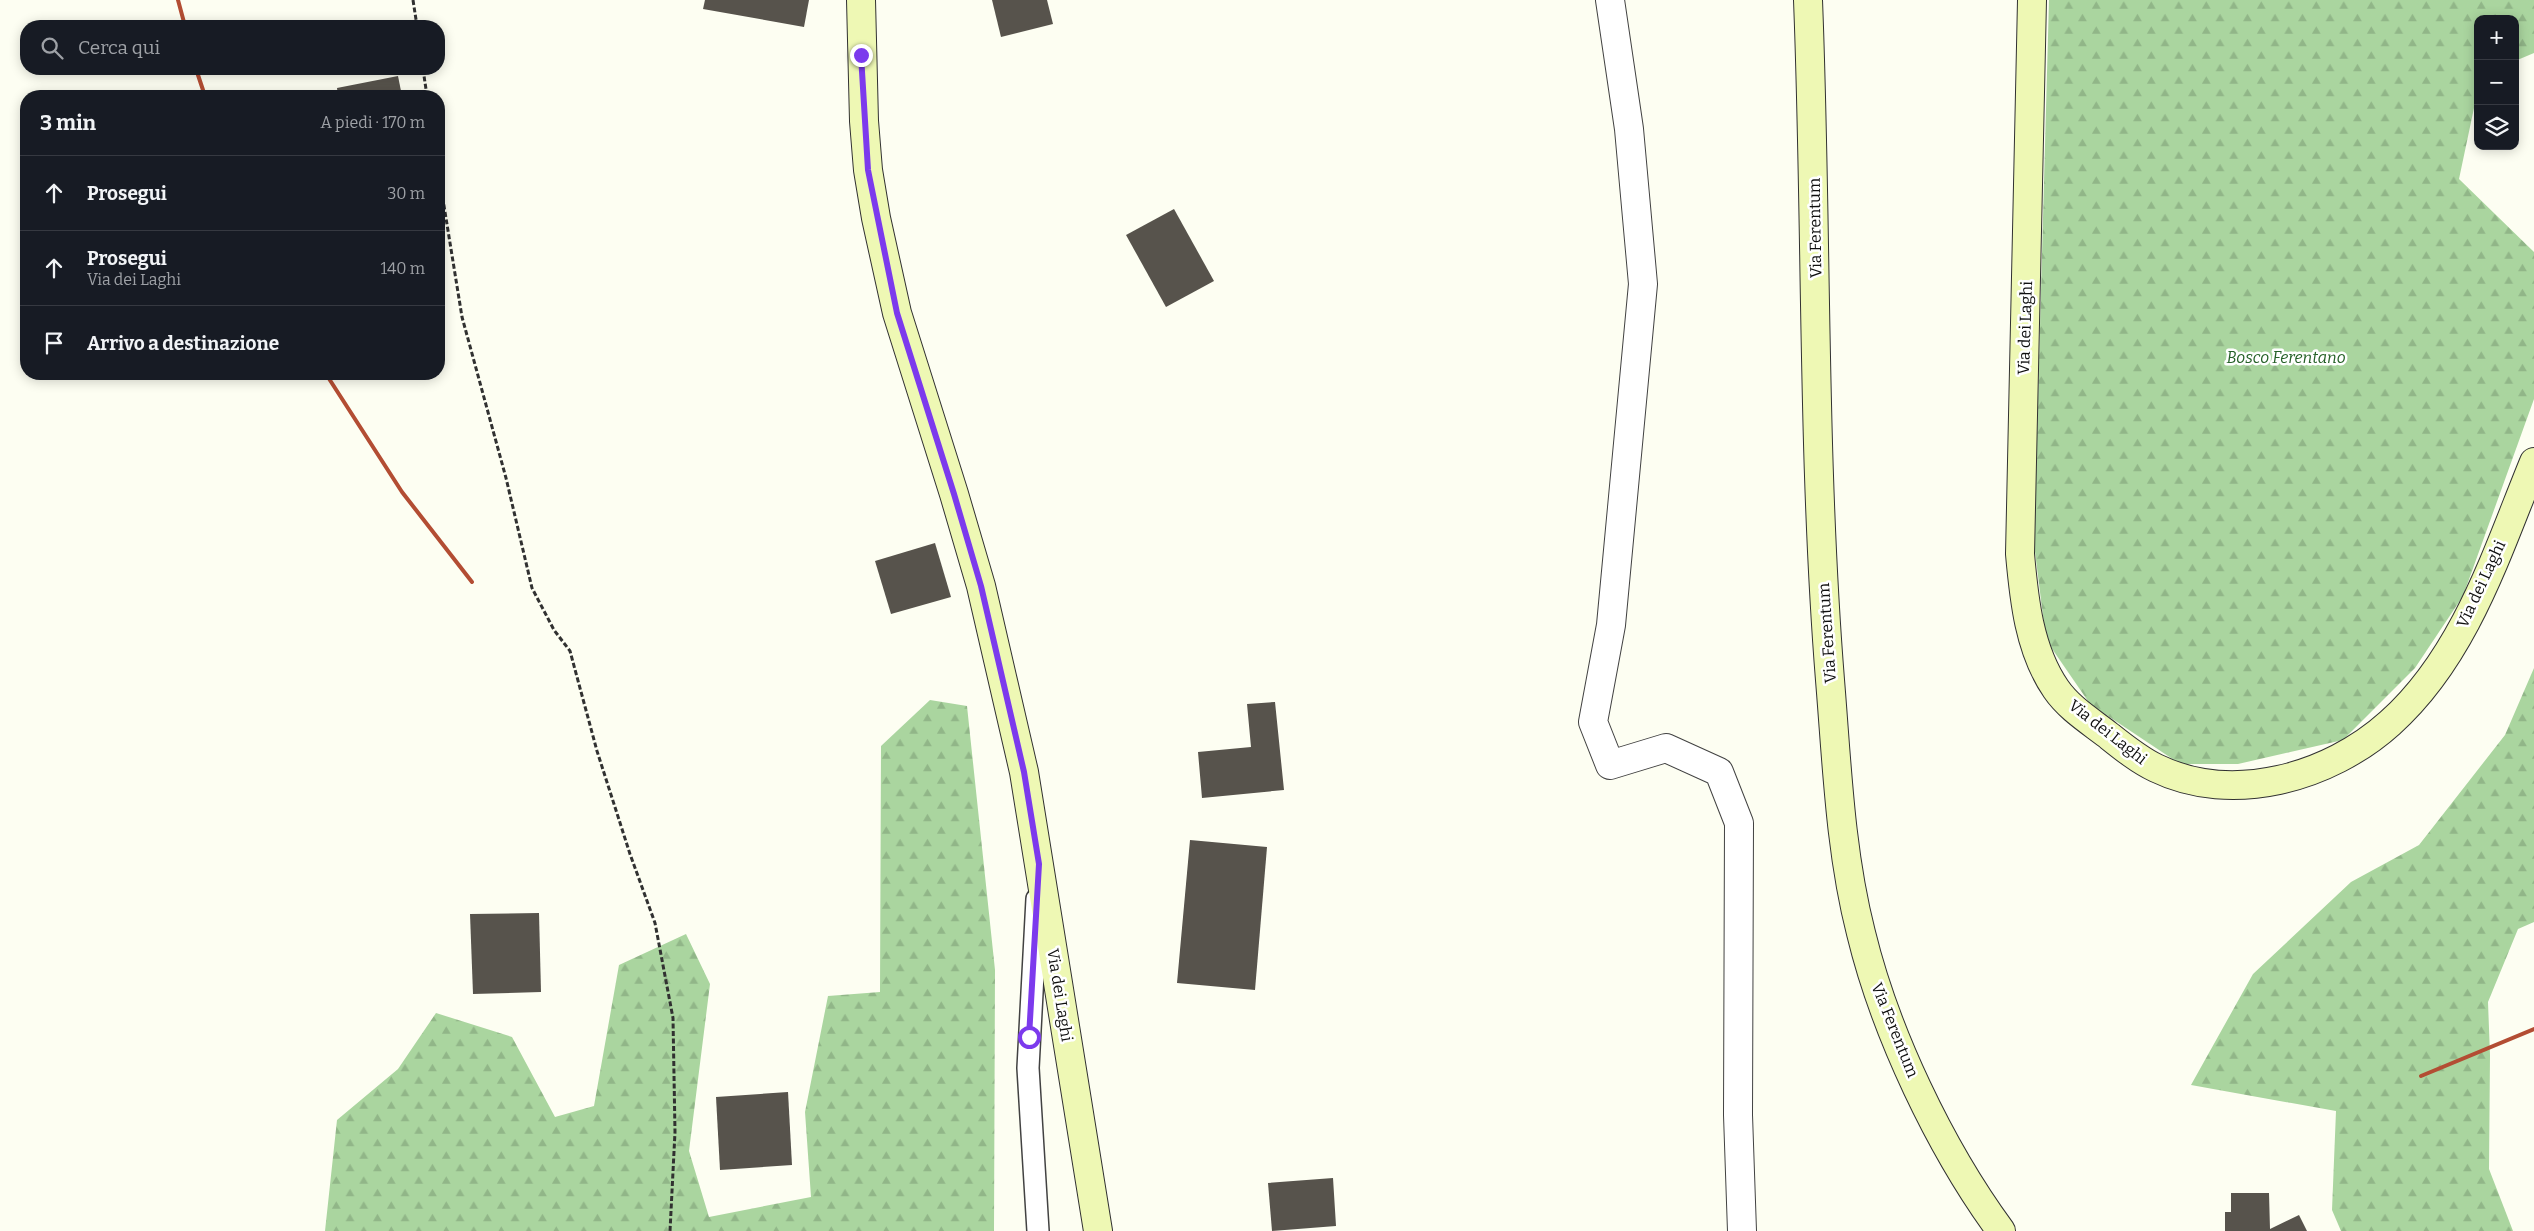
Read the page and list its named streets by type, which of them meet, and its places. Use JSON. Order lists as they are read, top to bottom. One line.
{"streets":{"main road":["Via Ferentum","Via dei Laghi"]},"parks":["Bosco Ferentano"],"page":{"map_buttons":["+","−"],"search":"Cerca qui","heading":["3 min","A piedi · 170 m"],"list":[["Prosegui","30 m"],["Prosegui","Via dei Laghi","140 m"],"Arrivo a destinazione"]}}
